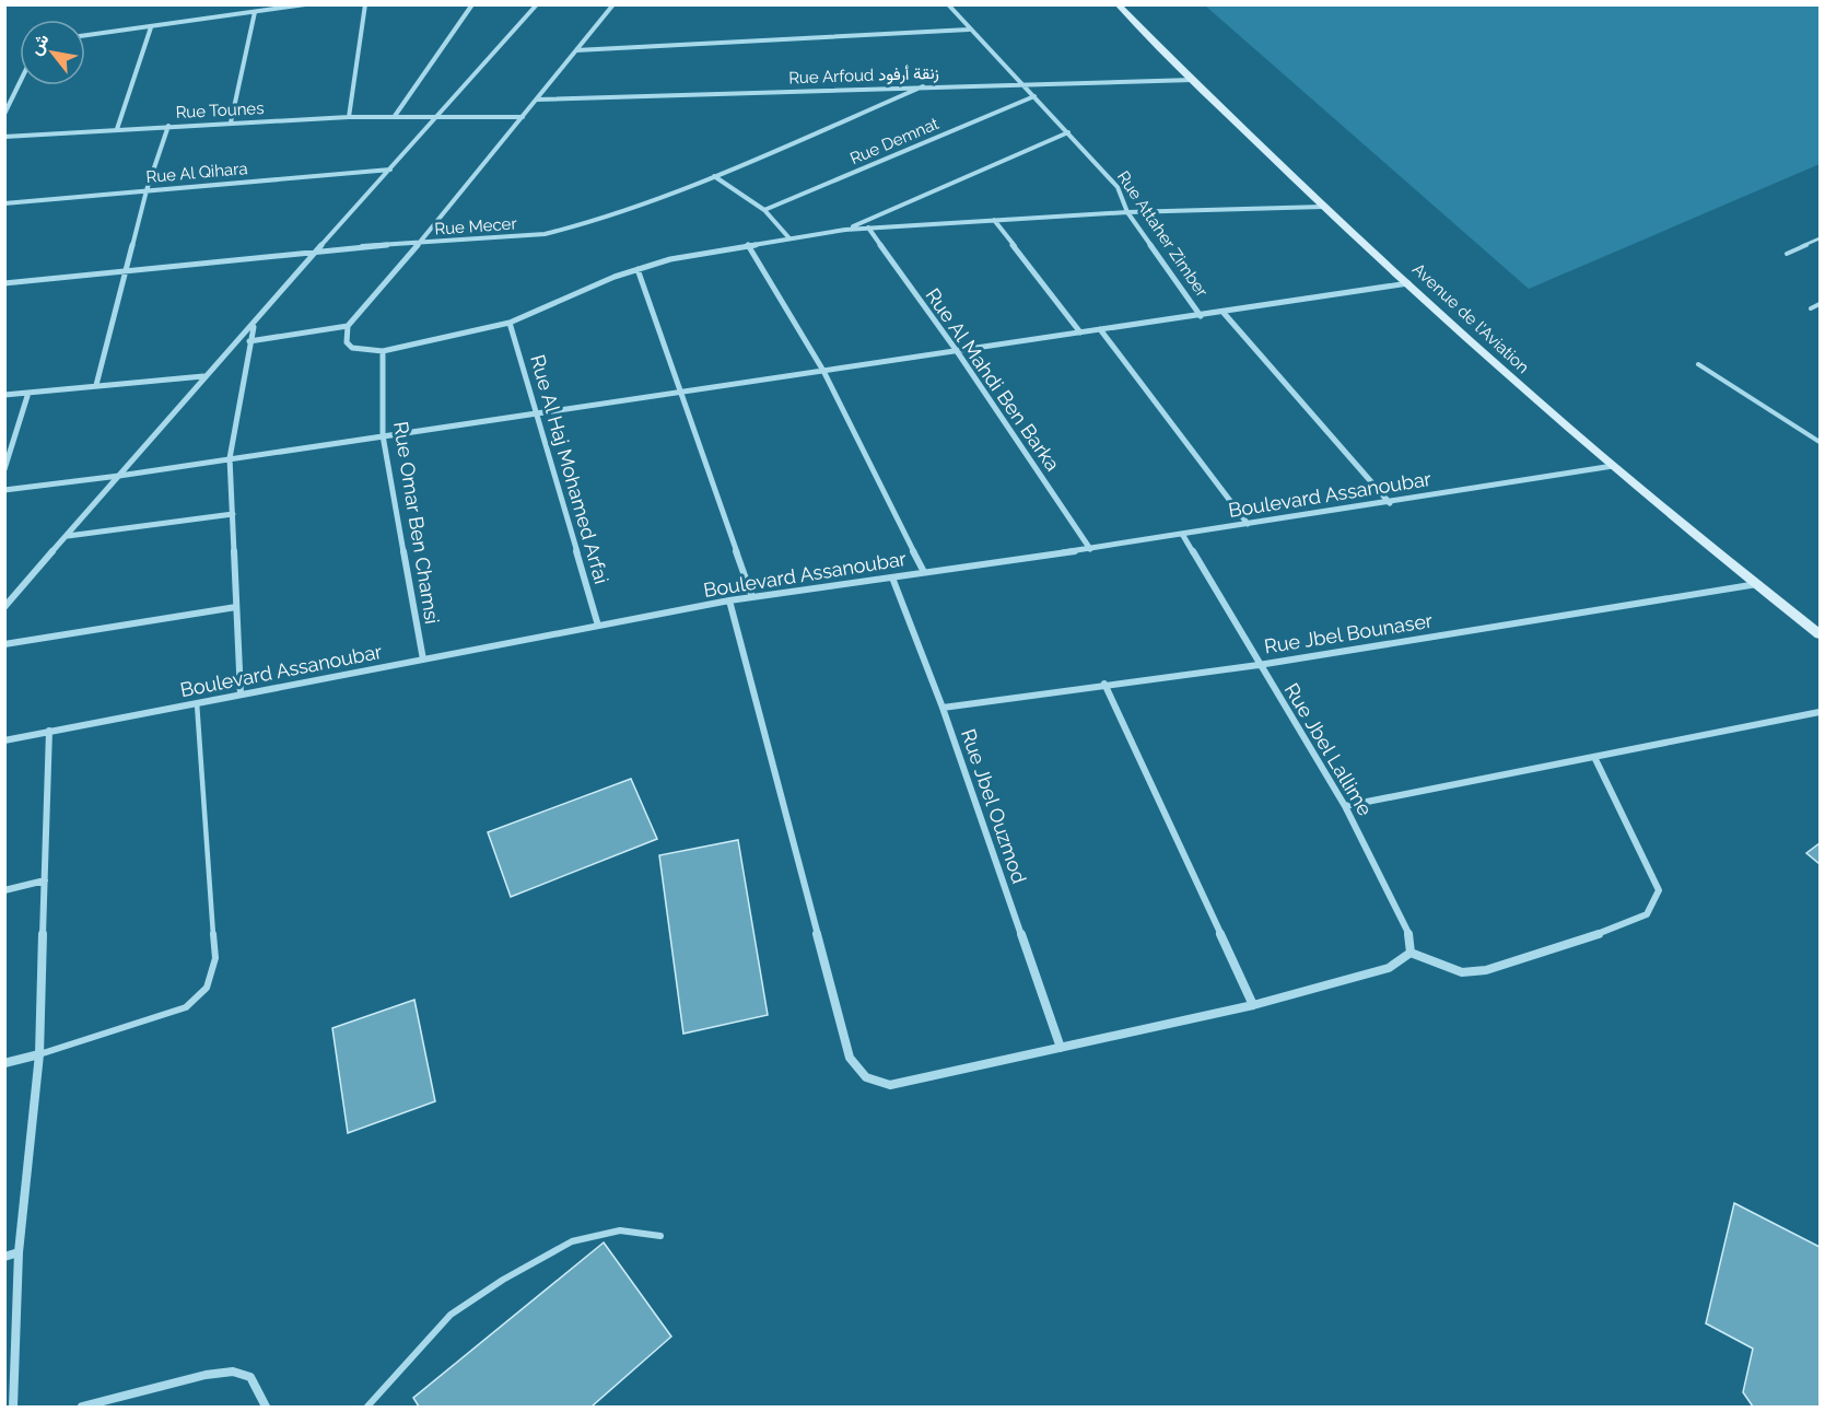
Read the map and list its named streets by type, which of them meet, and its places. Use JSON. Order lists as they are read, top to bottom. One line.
{"streets":{"street":["Rue Arfoud زنقة أرفود","Rue Tounes","Rue Demnat","Rue Al Qihara","Rue Mecer","Rue Attaher Zimber","Avenue de l'Aviation","Rue Al Mahdi Ben Barka","Rue Al Haj Mohamed Arfai","Boulevard Assanoubar","Rue Omar Ben Chamsi","Rue Jbel Bounaser","Rue Jbel Lallime","Rue Jbel Ouzmod"]},"crossings":[["Rue Arfoud زنقة أرفود","Rue Mecer"],["Rue Arfoud زنقة أرفود","Rue Attaher Zimber"],["Rue Arfoud زنقة أرفود","Avenue de l'Aviation"],["Rue Demnat","Rue Attaher Zimber"],["Rue Attaher Zimber","Boulevard Assanoubar"],["Avenue de l'Aviation","Boulevard Assanoubar"],["Avenue de l'Aviation","Rue Jbel Bounaser"],["Rue Al Mahdi Ben Barka","Boulevard Assanoubar"],["Rue Al Haj Mohamed Arfai","Boulevard Assanoubar"],["Boulevard Assanoubar","Rue Omar Ben Chamsi"],["Boulevard Assanoubar","Rue Jbel Lallime"],["Boulevard Assanoubar","Rue Jbel Ouzmod"],["Rue Jbel Bounaser","Rue Jbel Lallime"],["Rue Jbel Bounaser","Rue Jbel Ouzmod"]],"north":"top left"}
